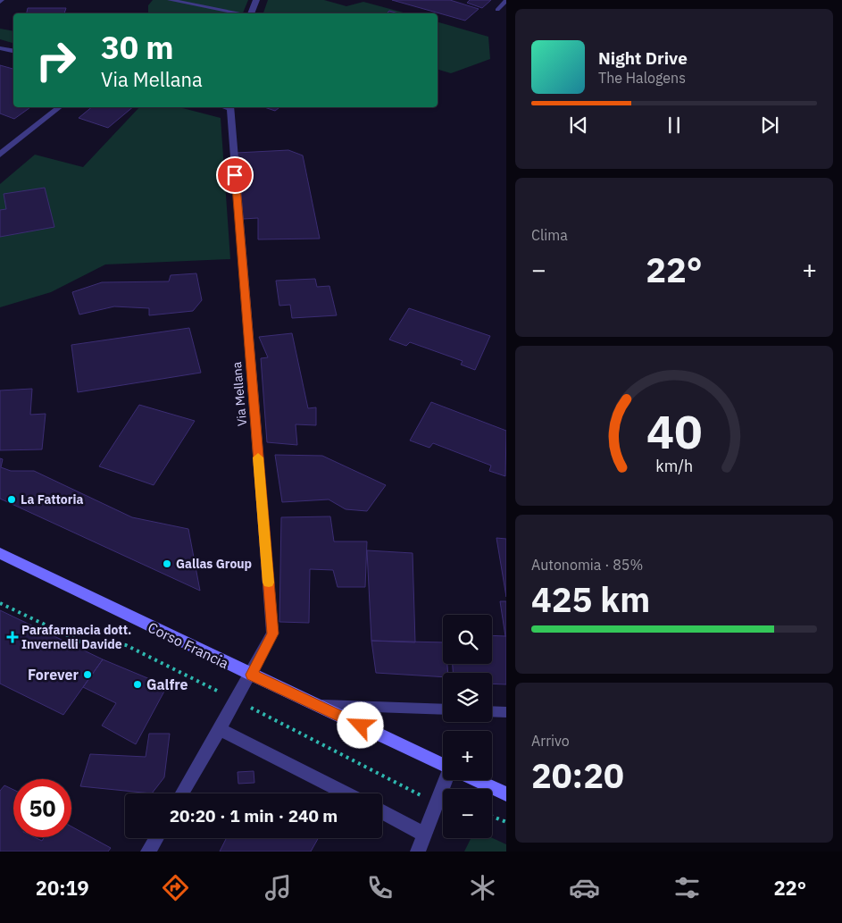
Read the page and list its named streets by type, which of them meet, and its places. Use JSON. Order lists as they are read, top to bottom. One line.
{"streets":{"main road":["Corso Francia"],"street":["Via Mellana"]},"crossings":[["Via Mellana","Corso Francia"]],"places":{"other":["La Fattoria","Gallas Group","Forever","Galfre"],"health":["Parafarmacia dott. Invernelli Davide"]},"page":{"turn":["30 m","Via Mellana"],"song":["Night Drive","The Halogens"],"tile":["Clima",["Autonomia · 85%","425 km"],["Arrivo","20:20"]],"heat":["−","22°","+"],"map_buttons":["+","−"],"limit":"50","trip":"20:20 · 1 min · 240 m","tabs":["20:19","22°"],"gauge":["40","km/h"]}}
